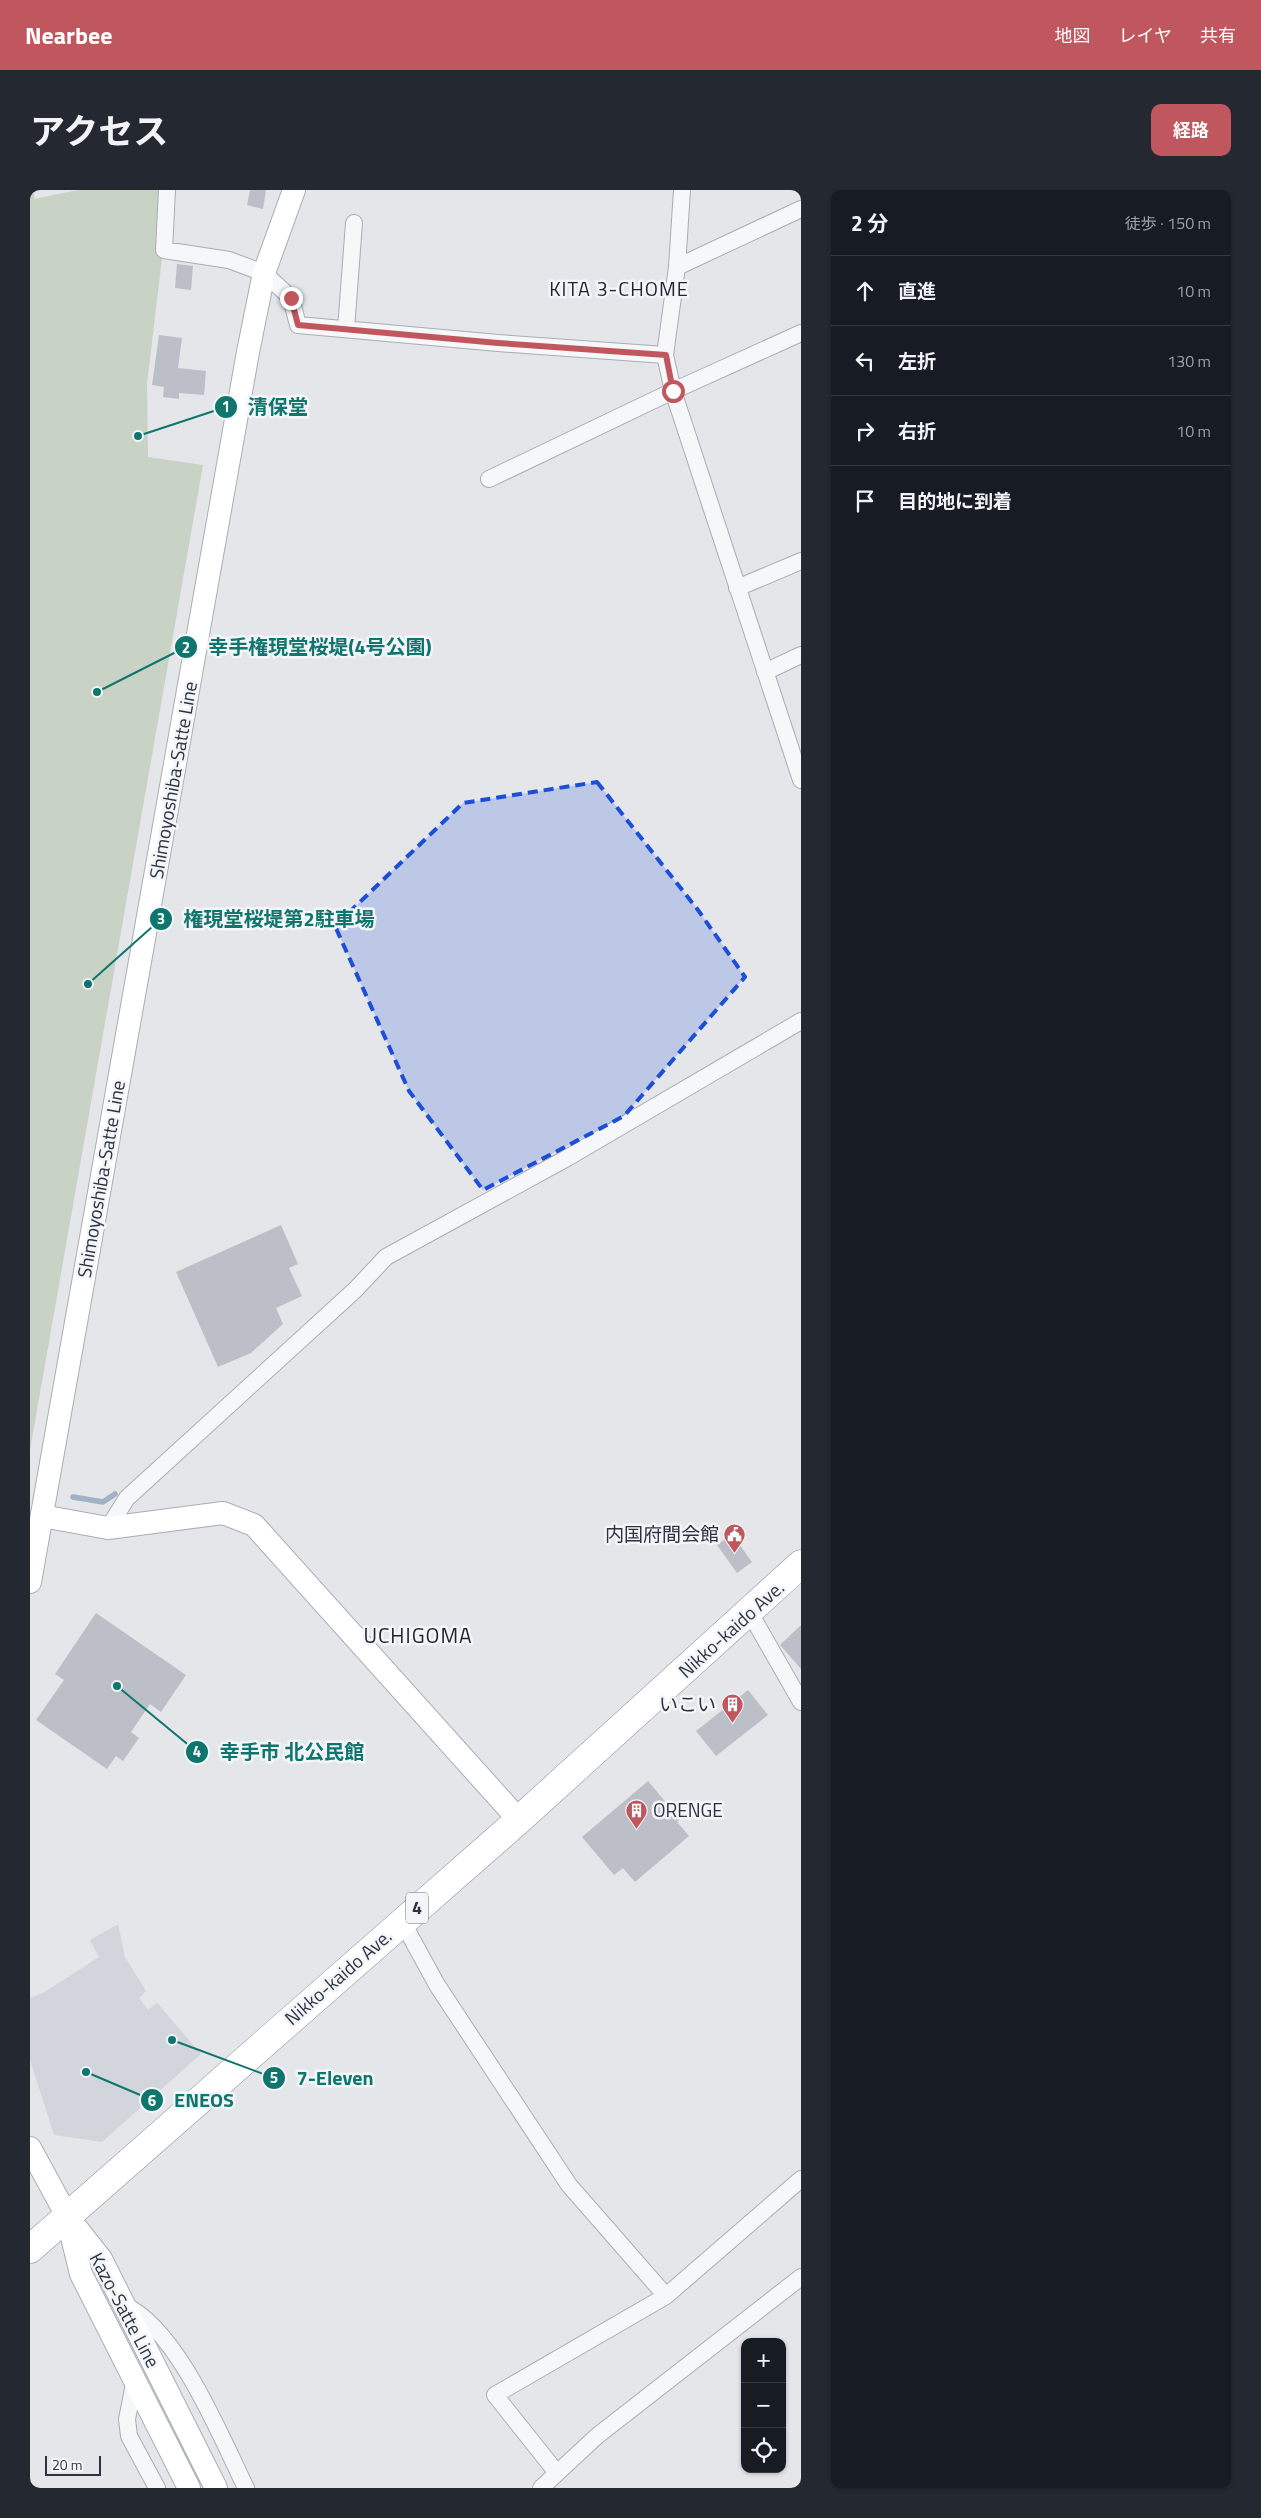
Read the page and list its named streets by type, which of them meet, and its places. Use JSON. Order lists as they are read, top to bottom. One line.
{"streets":{"highway":["Nikko-kaido Ave.","4"],"main road":["Shimoyoshiba-Satte Line","Kazo-Satte Line"]},"crossings":[["Nikko-kaido Ave.","Kazo-Satte Line"]],"districts":["KITA 3-CHOME","UCHIGOMA"],"places":{"other":["清保堂","幸手権現堂桜堤(4号公園)","権現堂桜堤第2駐車場","幸手市 北公民館","7-Eleven","ENEOS"],"public building":["内国府間会館"],"building":["いこい","ORENGE"]},"scale_bar":"20 m","page":{"header":"Nearbee","nav":["地図","レイヤ","共有"],"title":"アクセス","buttons":"経路","heading":["2 分","徒歩 · 150 m"],"list":[["直進","10 m"],["左折","130 m"],["右折","10 m"],"目的地に到着"],"map_buttons":["+","−"],"scale":"20 m"}}
